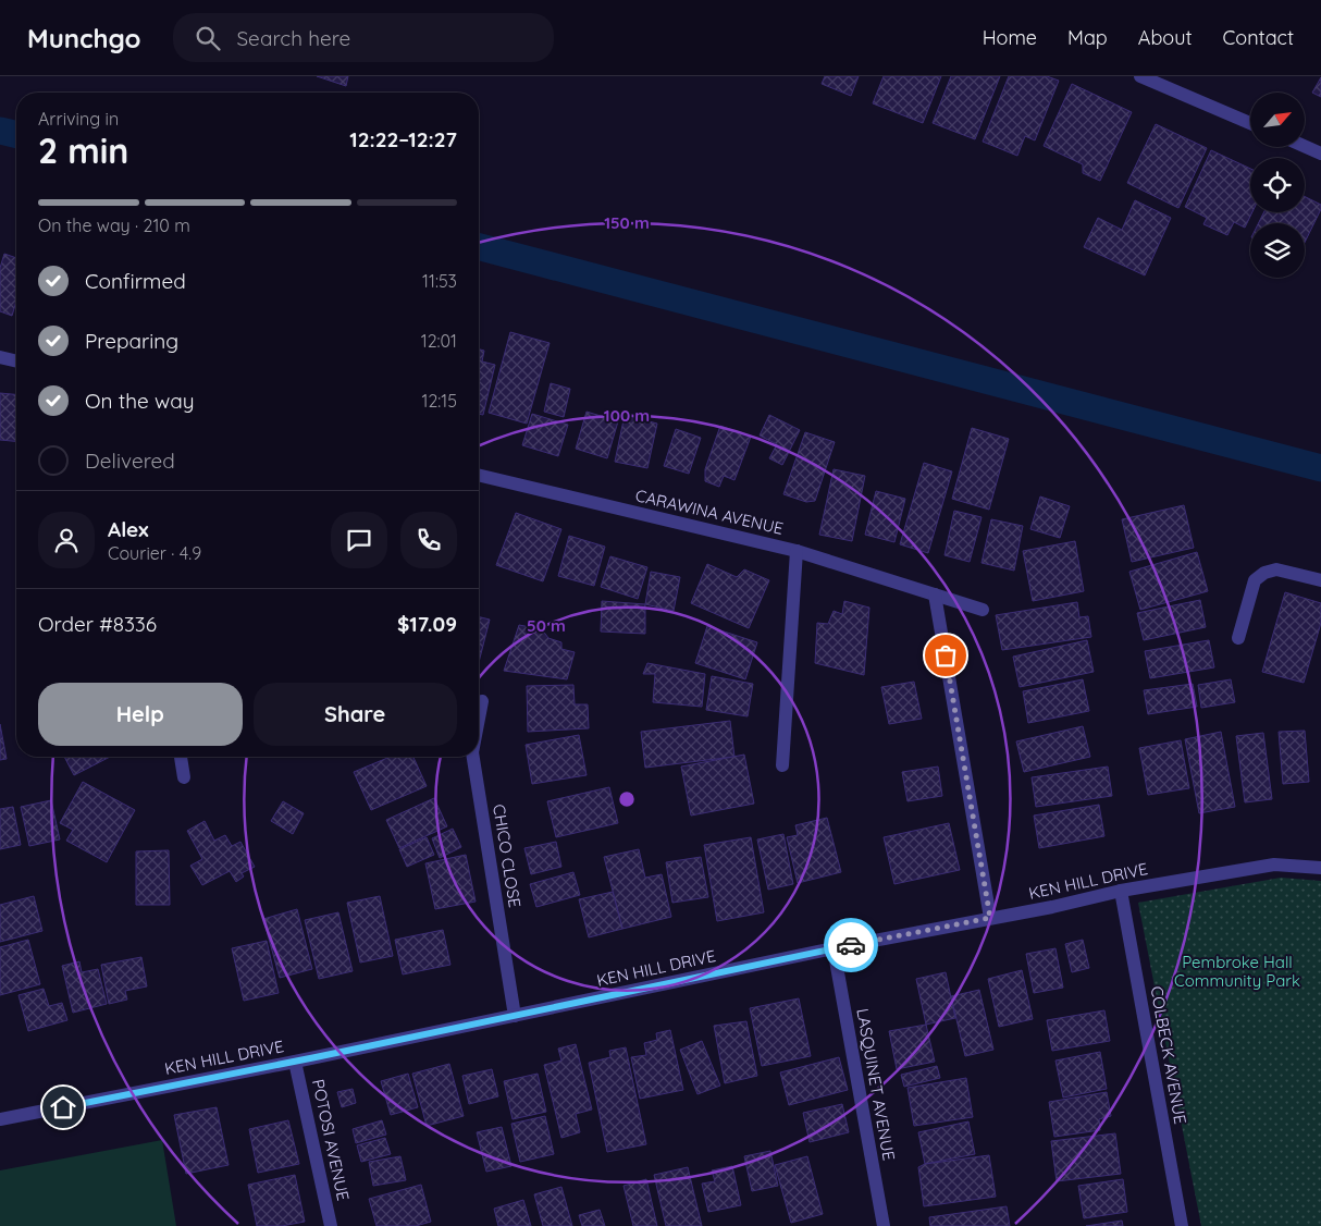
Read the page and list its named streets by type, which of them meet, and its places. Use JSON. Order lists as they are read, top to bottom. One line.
{"streets":{"street":["CARAWINA AVENUE","CHICO CLOSE","KEN HILL DRIVE","COLBECK AVENUE","LASQUINET AVENUE","POTOSI AVENUE"]},"crossings":[["CHICO CLOSE","KEN HILL DRIVE"],["KEN HILL DRIVE","COLBECK AVENUE"],["KEN HILL DRIVE","LASQUINET AVENUE"],["KEN HILL DRIVE","POTOSI AVENUE"]],"parks":["Pembroke Hall Community Park"],"north":"top right","page":{"header":"Munchgo","search":"Search here","nav":["Home","Map","About","Contact"],"heading":["2 min","Arriving in","12:22–12:27"],"panel":["Alex","Courier · 4.9","Order #8336","$17.09"],"bar":"On the way · 210 m","list":[["Confirmed","11:53"],["Preparing","12:01"],["On the way","12:15"],"Delivered"],"buttons":["Help","Share"]},"rings":["150 m","100 m","50 m"]}
